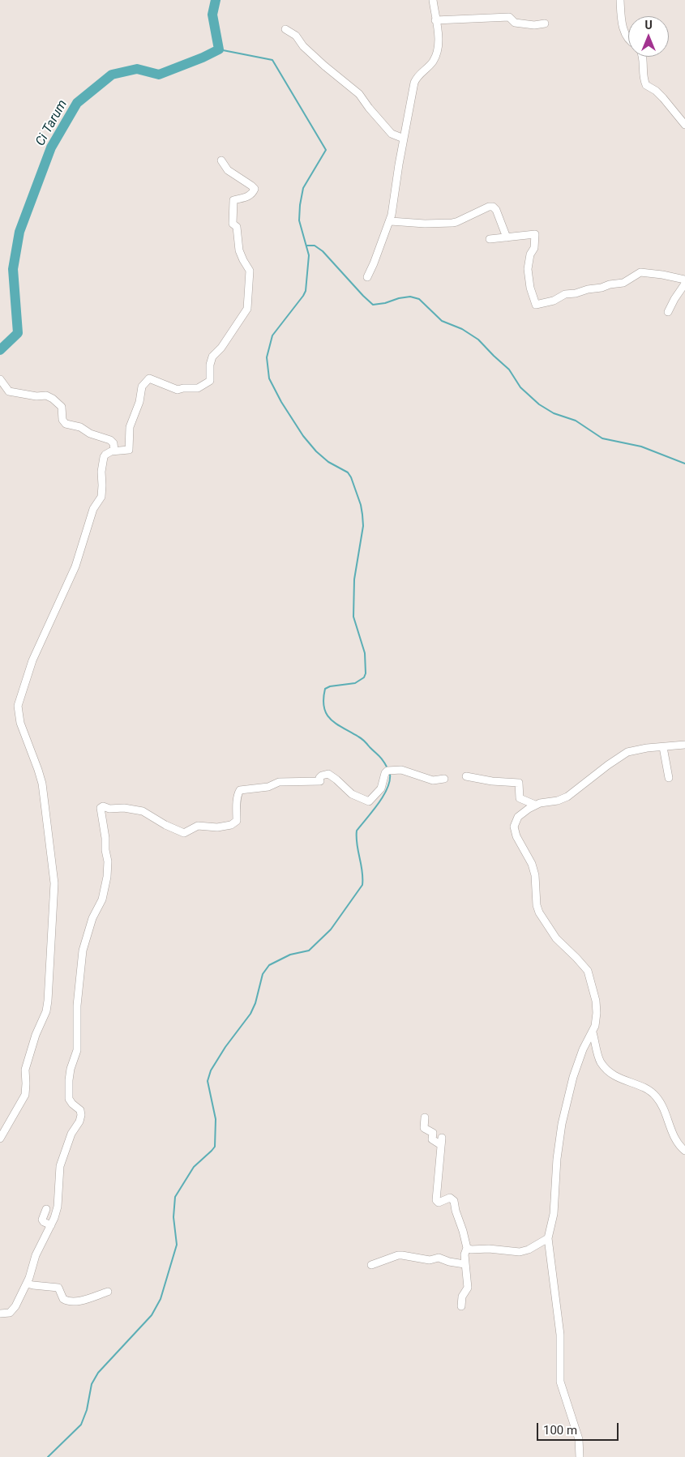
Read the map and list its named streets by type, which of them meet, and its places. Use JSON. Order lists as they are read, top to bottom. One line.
{"water":["Ci Tarum"],"scale_bar":"100 m","north":"top"}
